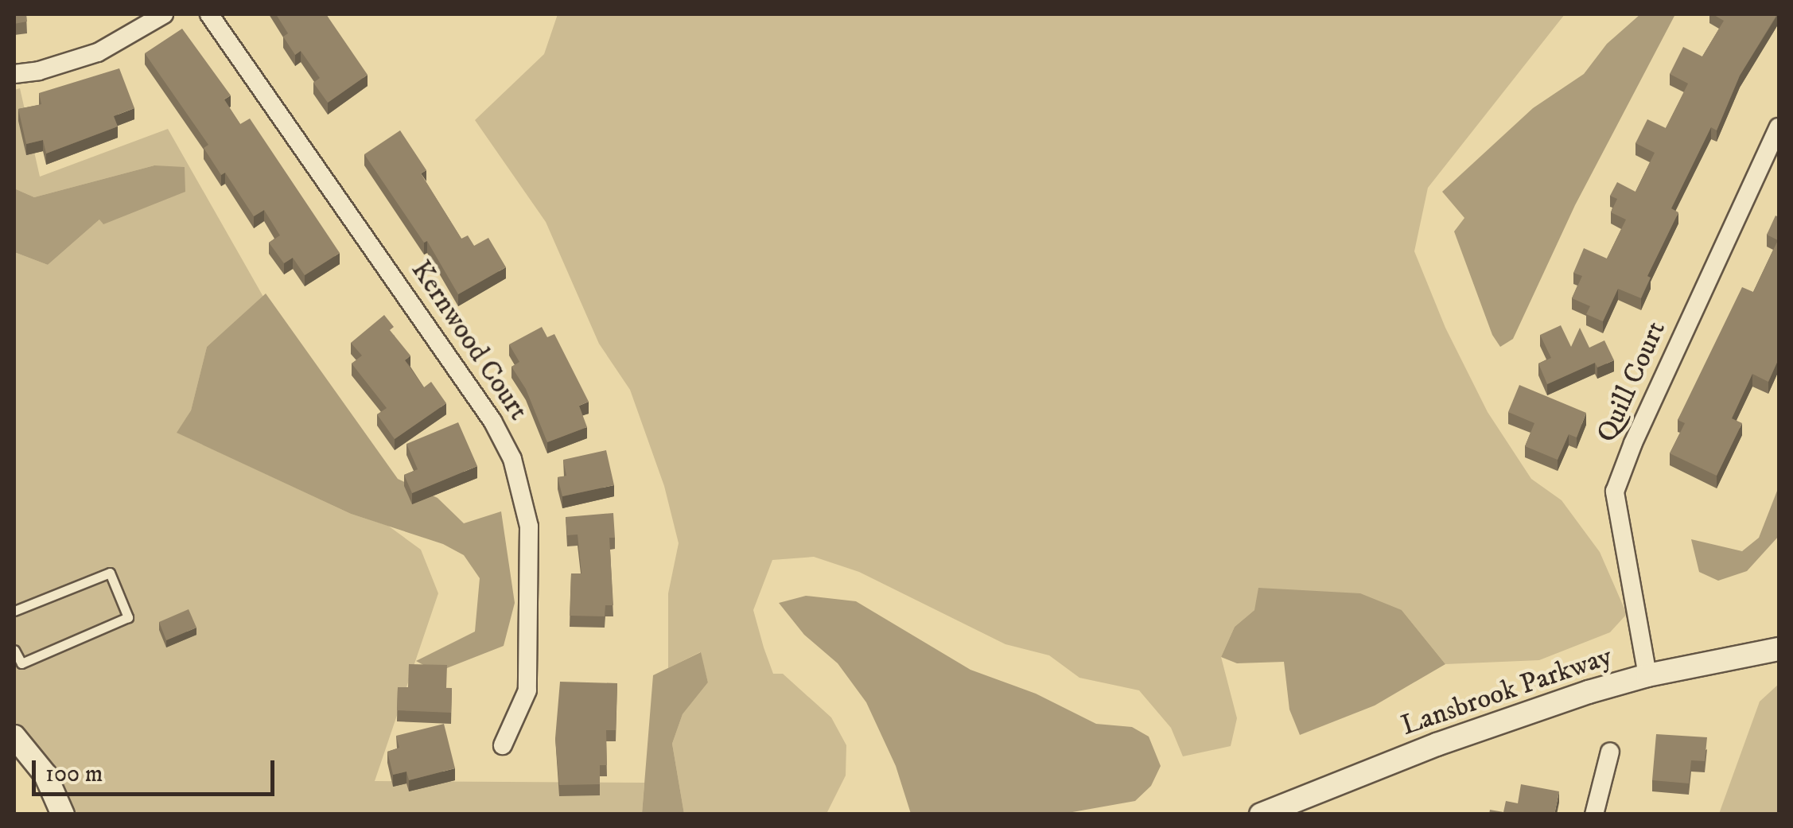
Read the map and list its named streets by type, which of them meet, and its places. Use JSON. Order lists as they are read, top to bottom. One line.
{"streets":{"street":["Kernwood Court","Quill Court","Lansbrook Parkway"]},"crossings":[["Quill Court","Lansbrook Parkway"]],"scale_bar":"100 m"}
